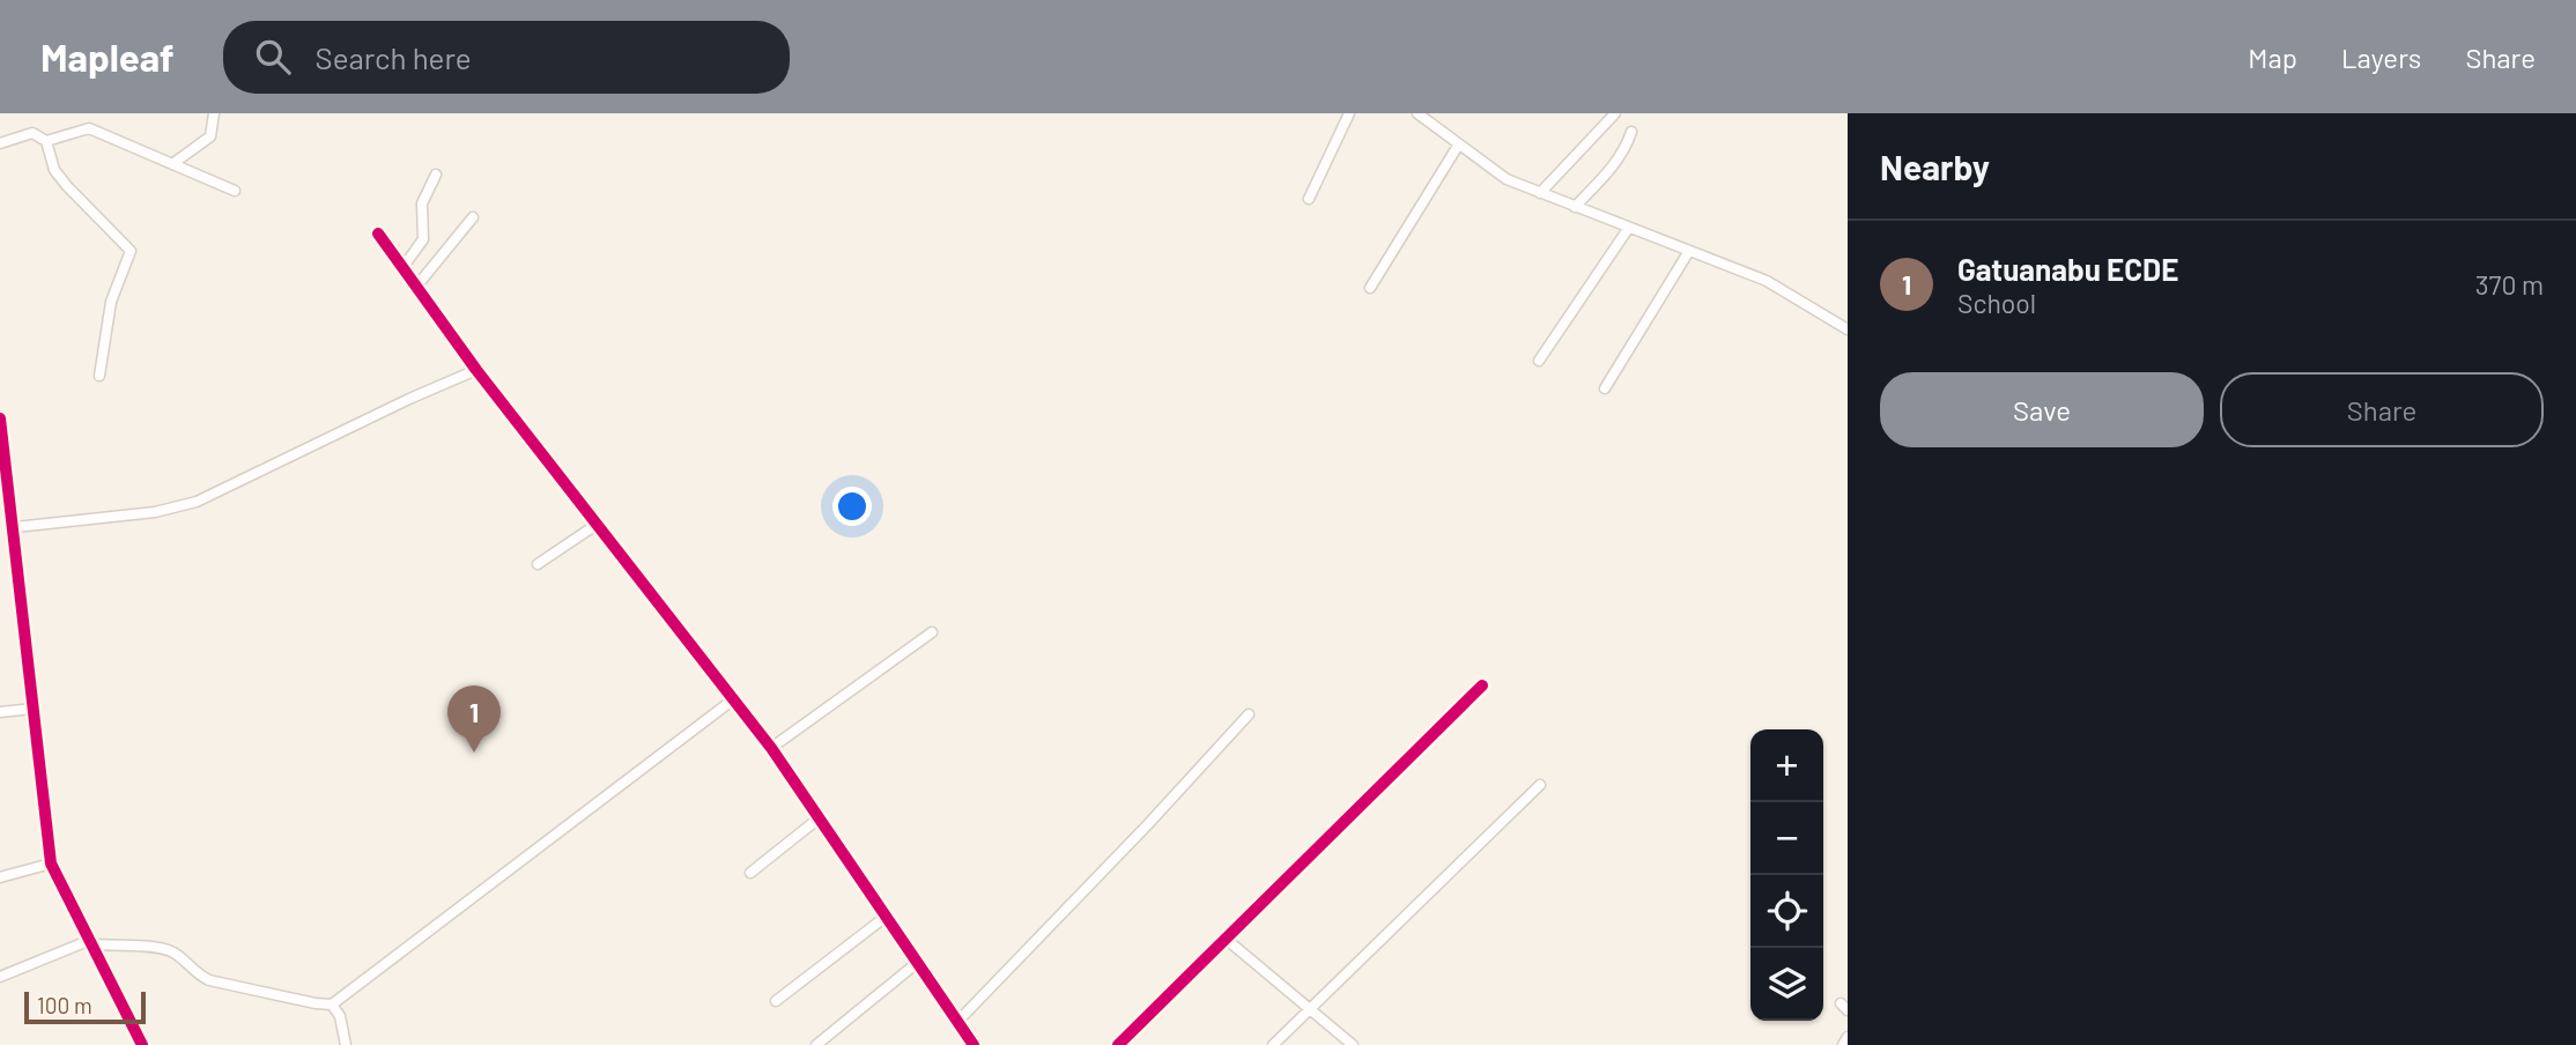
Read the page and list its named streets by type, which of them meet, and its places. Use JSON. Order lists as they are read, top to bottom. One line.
{"scale_bar":"100 m","page":{"header":"Mapleaf","search":"Search here","nav":["Map","Layers","Share"],"heading":"Nearby","list":[{"mark":"1","name":"Gatuanabu ECDE","note":"School","value":"370 m"}],"buttons":["Save","Share"],"pins":"1","map_buttons":["+","−"],"scale":"100 m"}}
